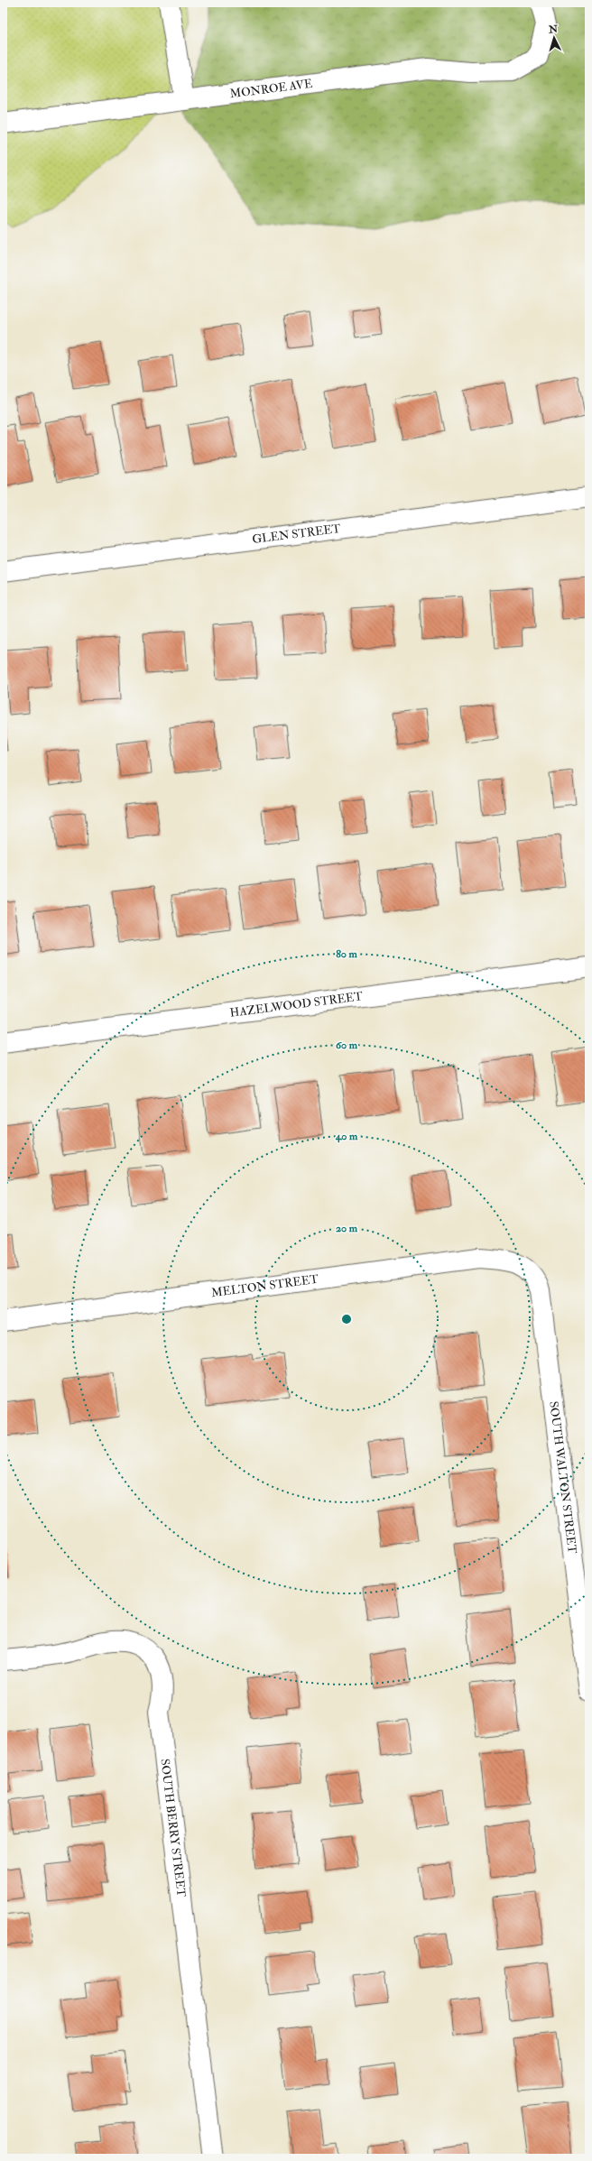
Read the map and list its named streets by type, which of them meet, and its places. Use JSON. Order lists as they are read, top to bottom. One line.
{"streets":{"street":["MONROE AVE","GLEN STREET","HAZELWOOD STREET","MELTON STREET","SOUTH WALTON STREET","SOUTH BERRY STREET"]},"crossings":[["MELTON STREET","SOUTH WALTON STREET"]],"north":"top","rings":["80 m","60 m","40 m","20 m"]}
